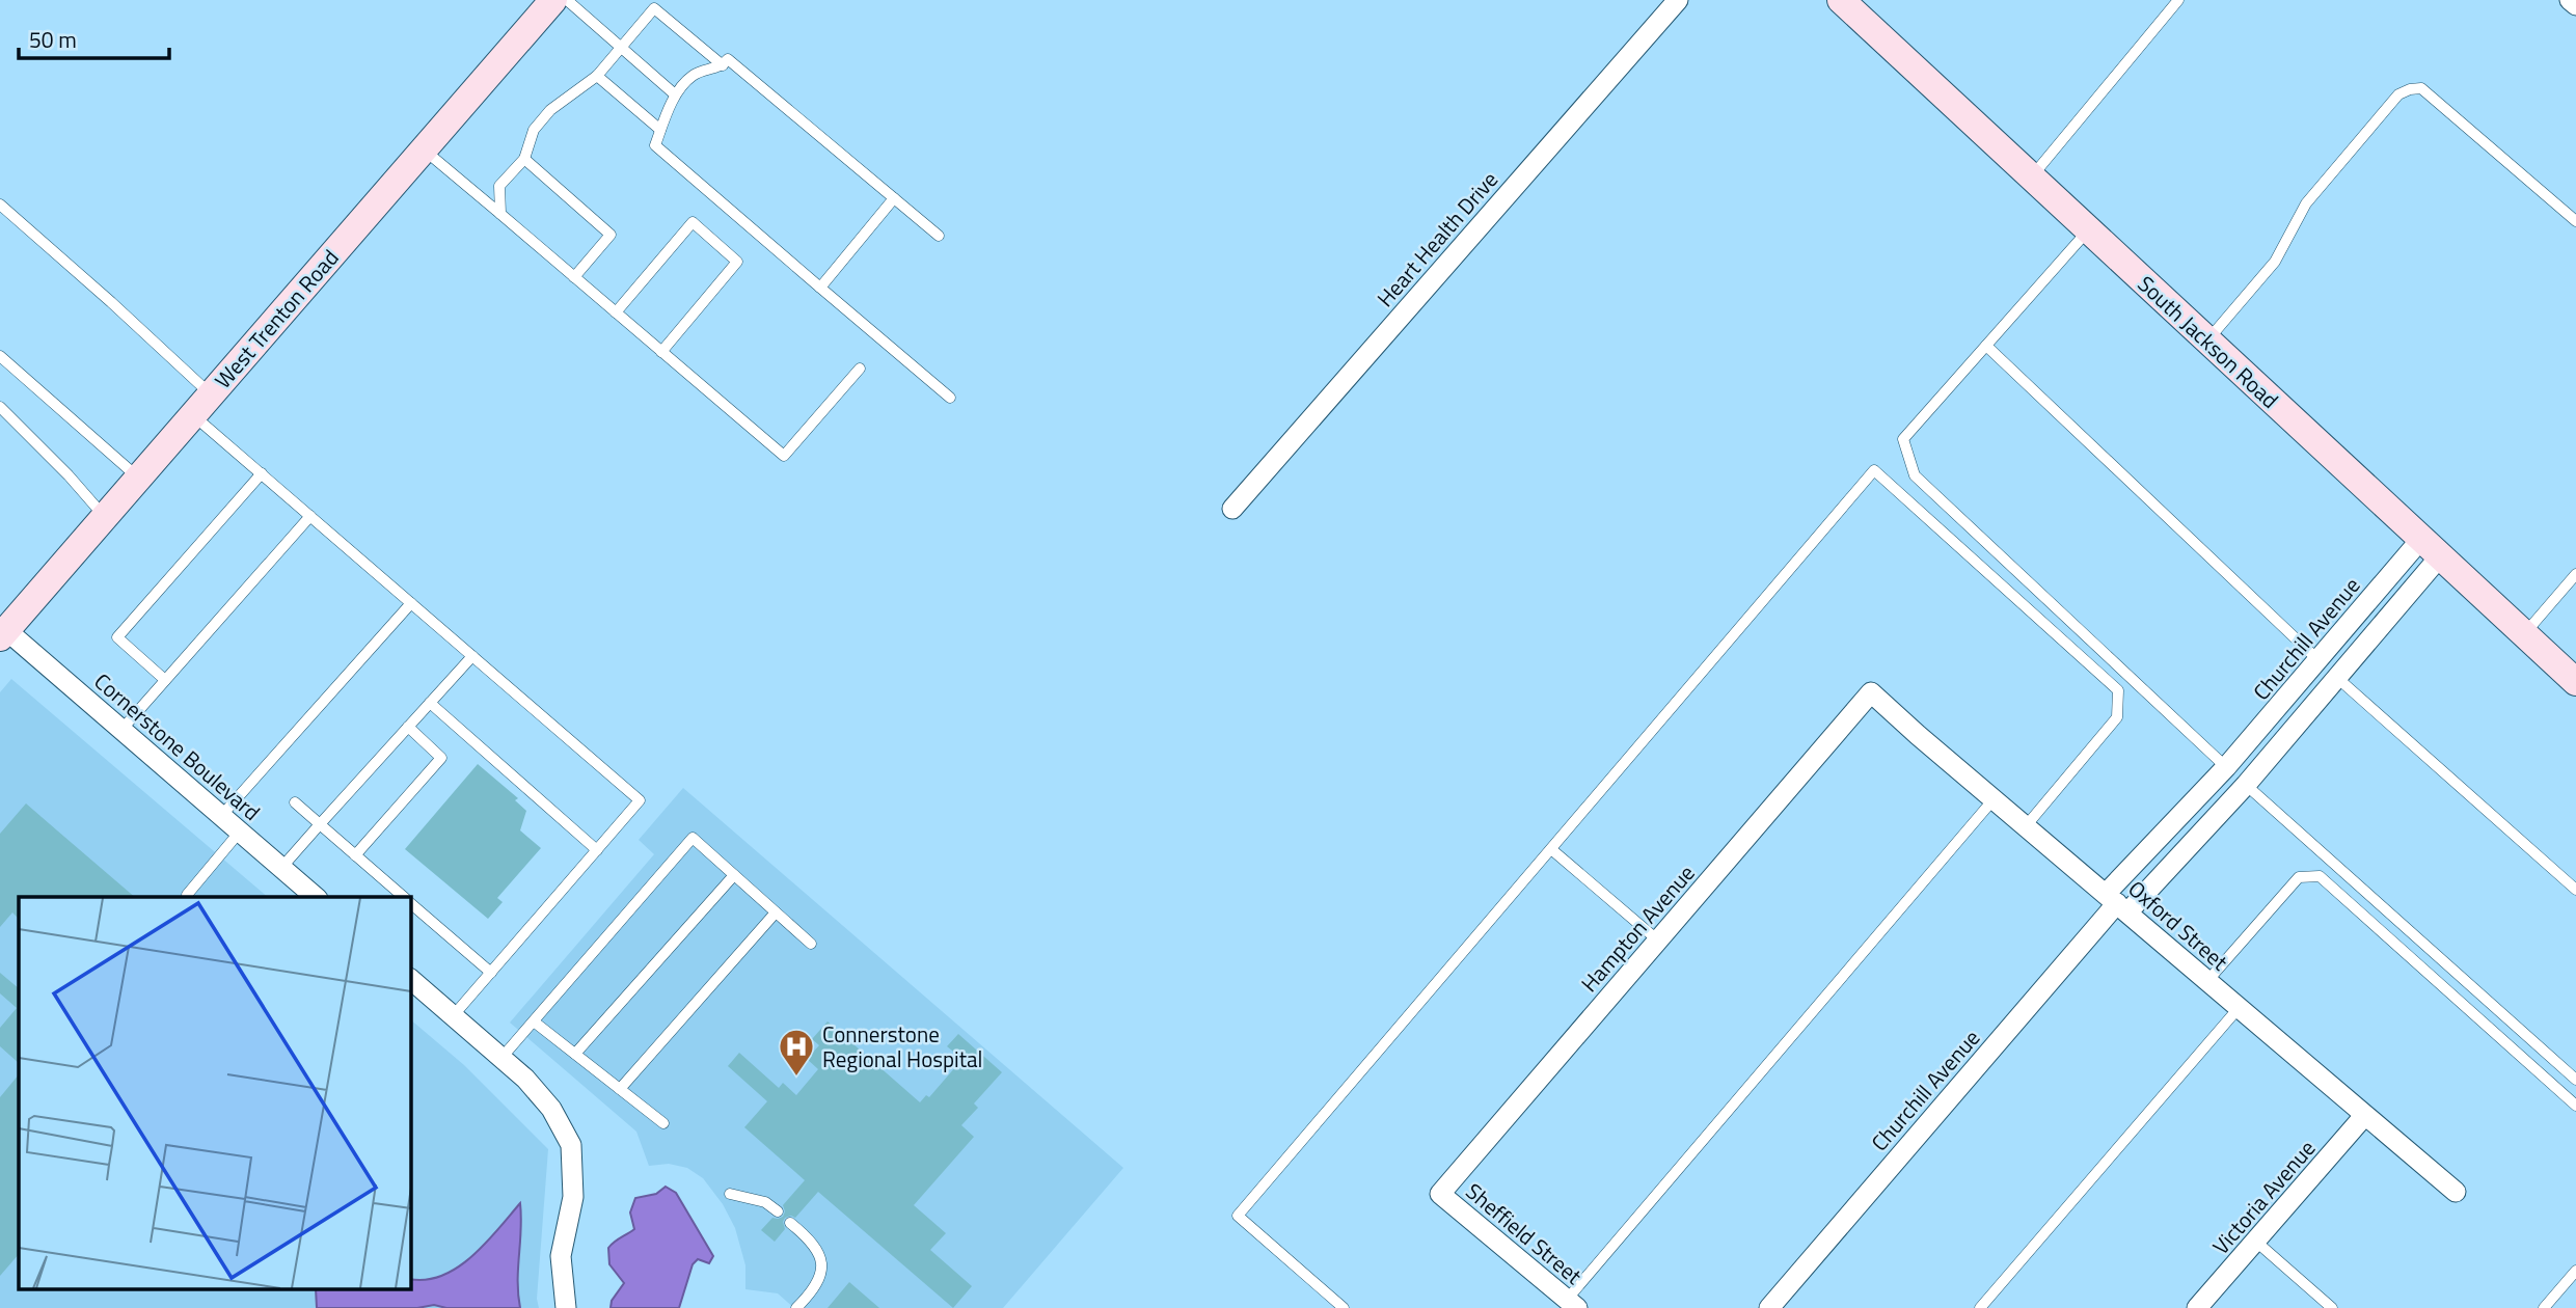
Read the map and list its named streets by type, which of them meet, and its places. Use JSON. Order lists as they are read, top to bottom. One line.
{"streets":{"main road":["West Trenton Road","South Jackson Road"],"street":["Heart Health Drive","Churchill Avenue","Cornerstone Boulevard","Oxford Street","Hampton Avenue","Victoria Avenue","Sheffield Street"]},"crossings":[["West Trenton Road","Cornerstone Boulevard"],["South Jackson Road","Churchill Avenue"],["Churchill Avenue","Oxford Street"],["Oxford Street","Hampton Avenue"],["Oxford Street","Victoria Avenue"],["Hampton Avenue","Sheffield Street"]],"places":{"hospital":["Connerstone Regional Hospital"]},"scale_bar":"50 m"}
